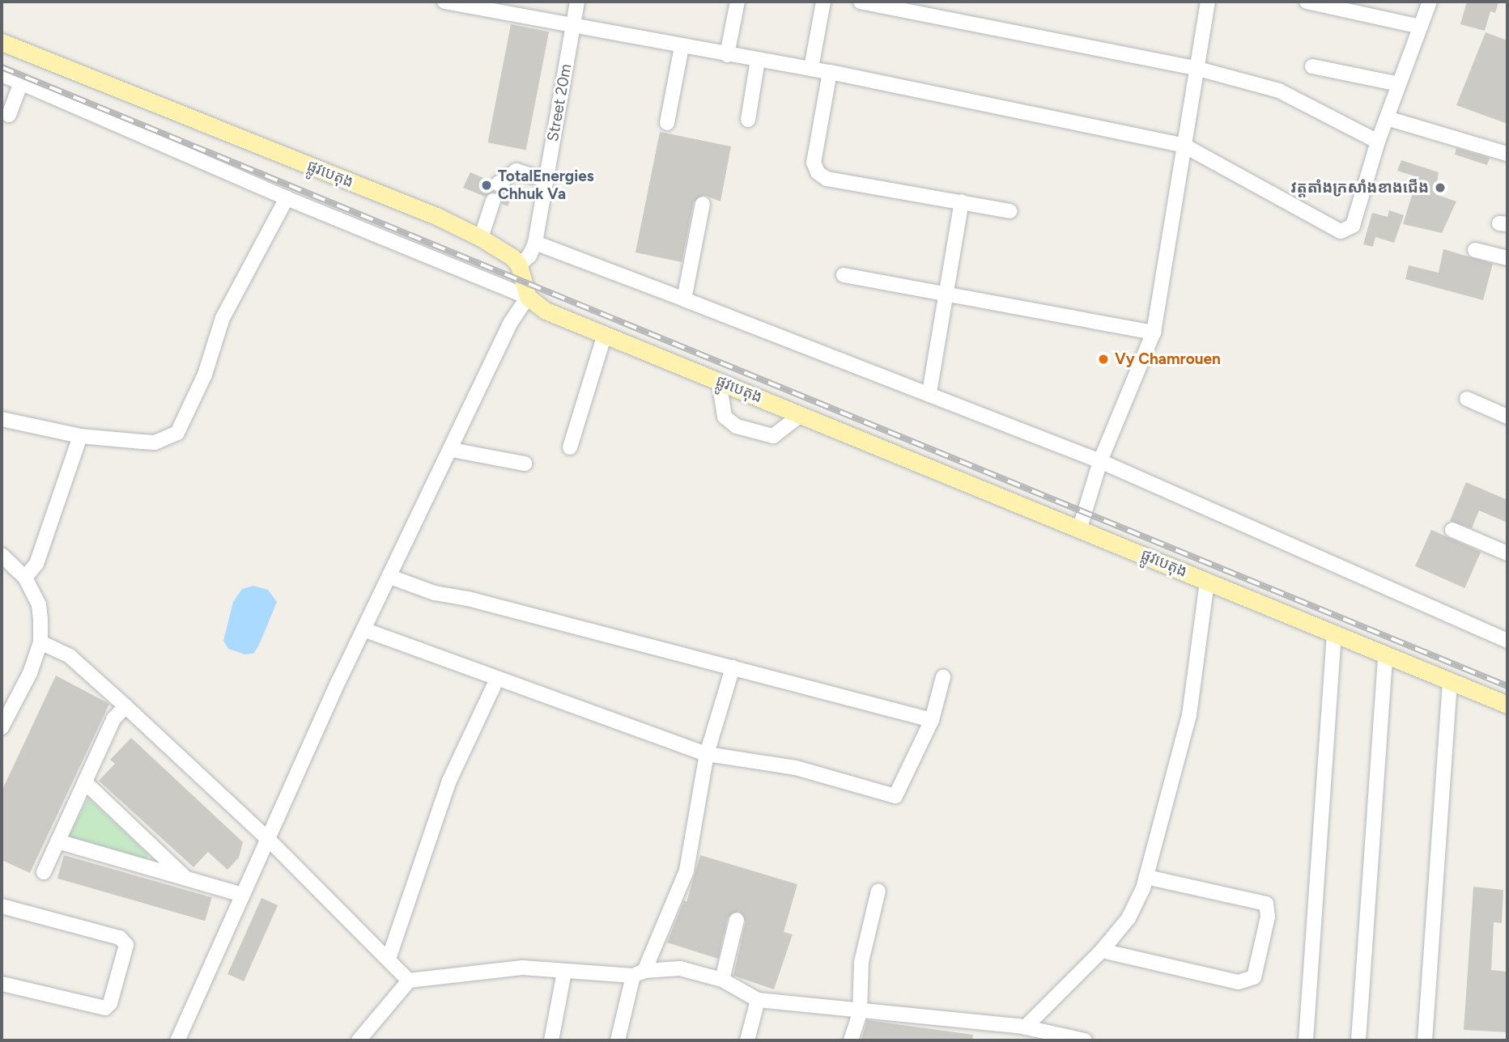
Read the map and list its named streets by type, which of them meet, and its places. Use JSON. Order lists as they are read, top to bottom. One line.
{"streets":{"main road":["ផ្លូវបេតុង"],"street":["Street 20m"]},"crossings":[["Street 20m","ផ្លូវបេតុង"]],"places":["TotalEnergies Chhuk Va","វត្តតាំងក្រសាំងខាងជើង","Vy Chamrouen"]}
